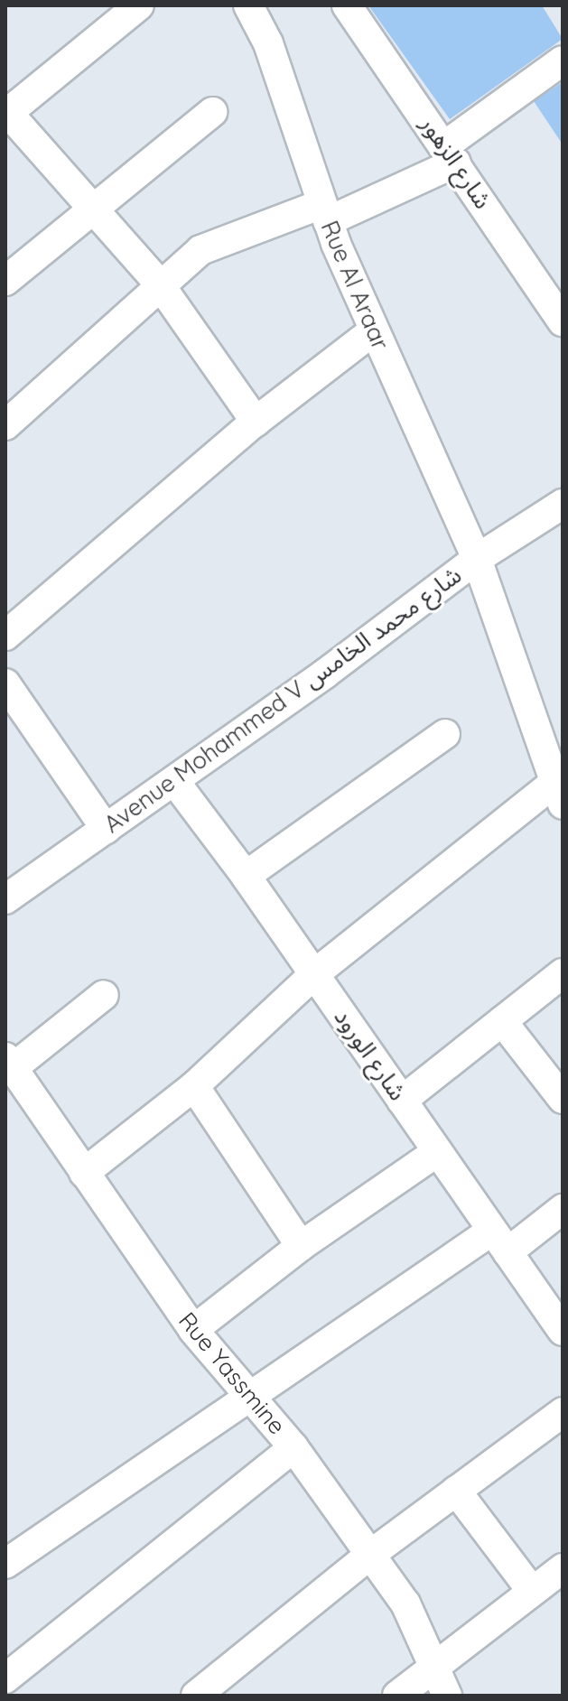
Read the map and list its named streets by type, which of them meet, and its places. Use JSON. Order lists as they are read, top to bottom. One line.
{"streets":{"street":["شارع الزهور","Rue Al Araar","Avenue Mohammed V شارع محمد الخامس","شارع الورود","Rue Yassmine"]},"crossings":[["Rue Al Araar","Avenue Mohammed V شارع محمد الخامس"],["Avenue Mohammed V شارع محمد الخامس","شارع الورود"]]}
